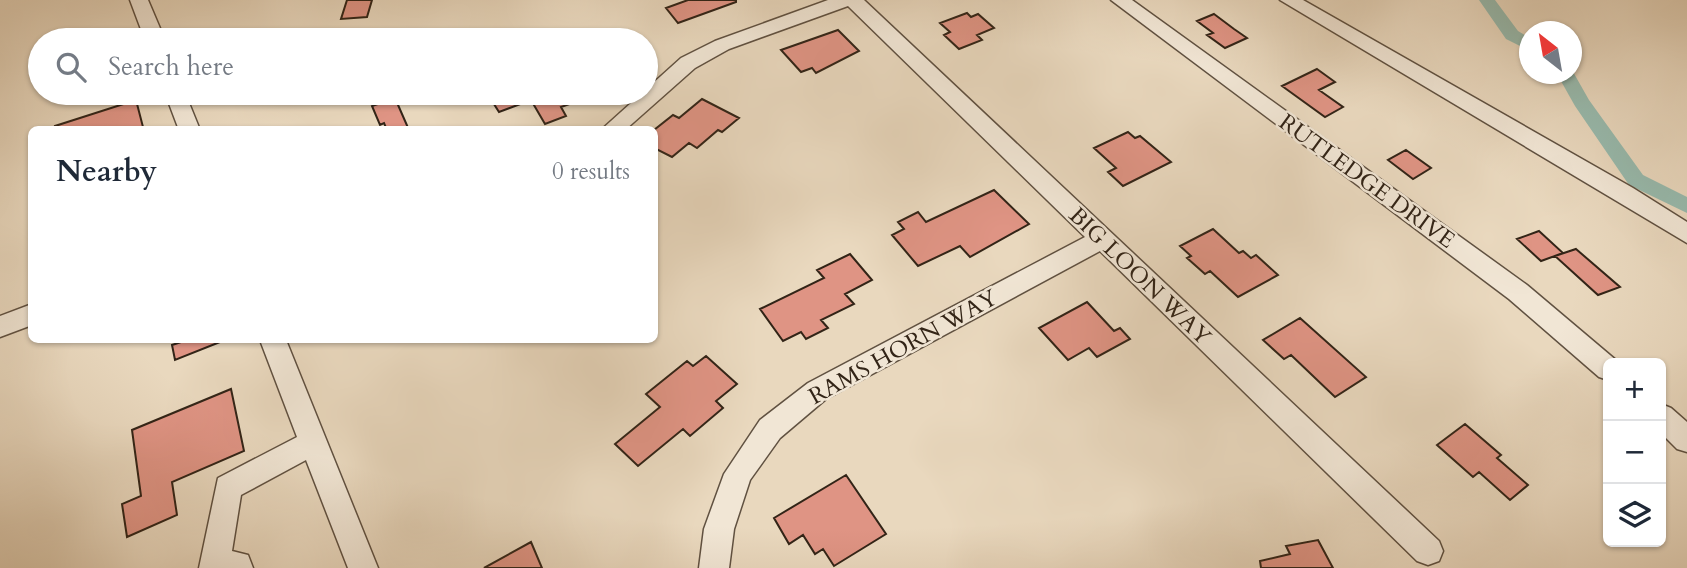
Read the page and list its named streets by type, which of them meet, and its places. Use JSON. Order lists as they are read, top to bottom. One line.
{"streets":{"street":["RUTLEDGE DRIVE","BIG LOON WAY","RAMS HORN WAY"]},"crossings":[["BIG LOON WAY","RAMS HORN WAY"]],"north":"top left","page":{"search":"Search here","heading":["Nearby","0 results"],"map_buttons":["+","−"]}}
